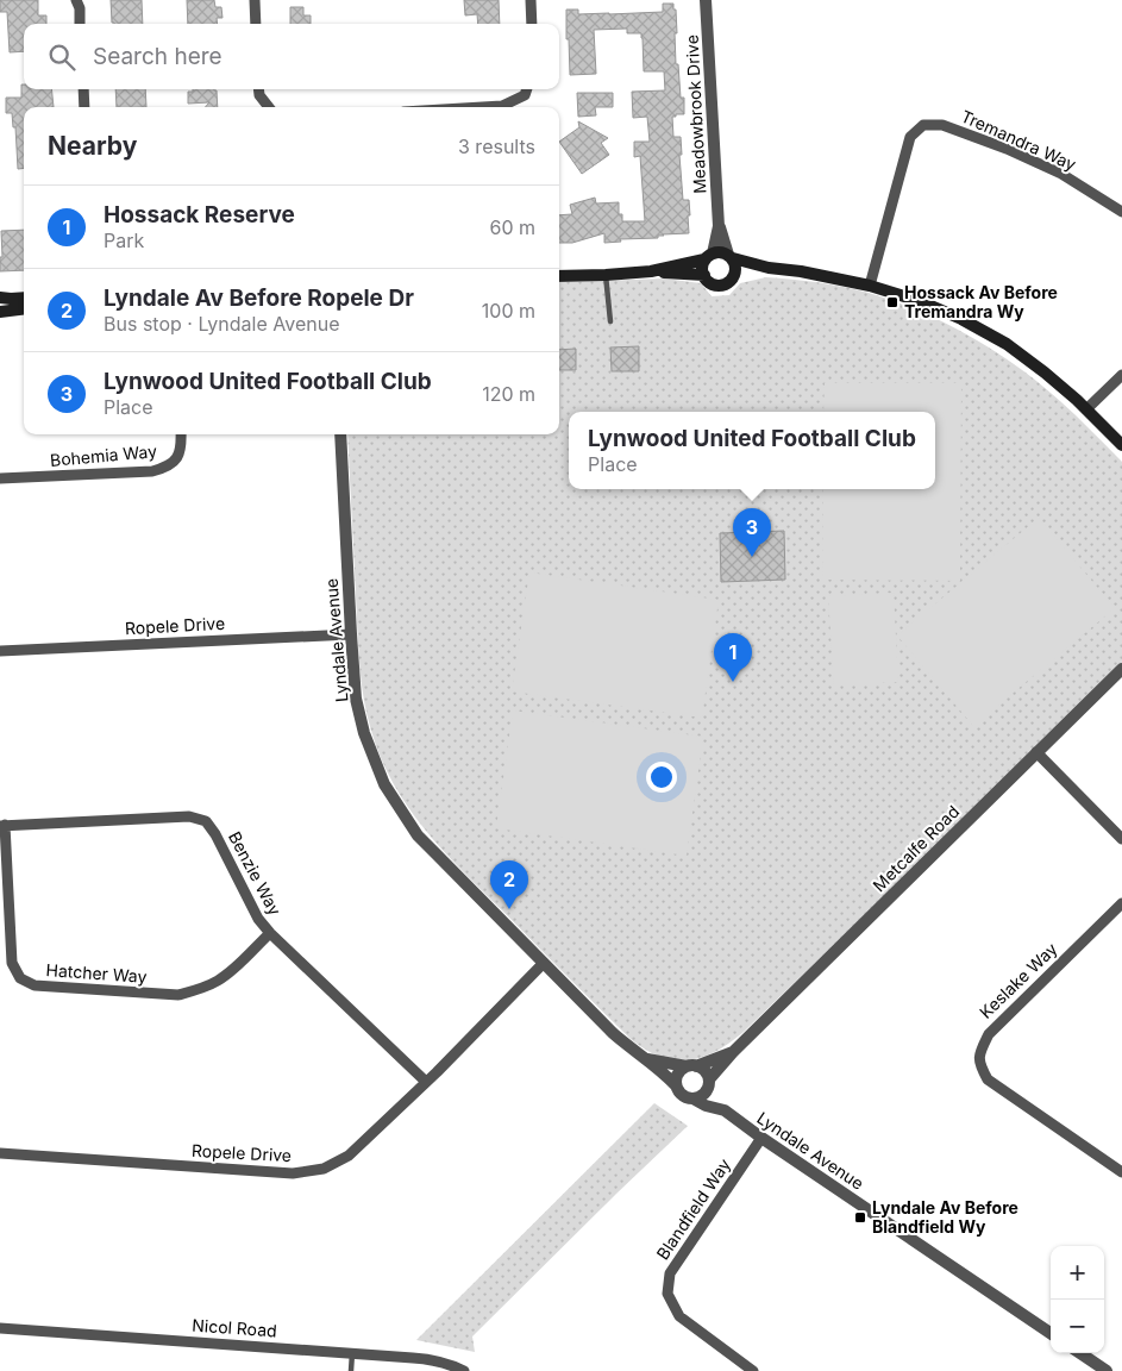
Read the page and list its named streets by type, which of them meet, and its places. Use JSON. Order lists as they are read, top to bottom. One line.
{"streets":{"street":["Meadowbrook Drive","Tremandra Way","Bohemia Way","Ropele Drive","Lyndale Avenue","Metcalfe Road","Benzie Way","Hatcher Way","Keslake Way","Blandfield Way","Nicol Road"]},"crossings":[["Ropele Drive","Lyndale Avenue"],["Ropele Drive","Benzie Way"],["Lyndale Avenue","Metcalfe Road"],["Lyndale Avenue","Blandfield Way"],["Benzie Way","Hatcher Way"]],"places":{"transit":["Hossack Av Before Tremandra Wy","Lyndale Av Before Blandfield Wy"]},"page":{"search":"Search here","heading":["Nearby","3 results"],"list":[{"mark":"1","name":"Hossack Reserve","note":"Park","value":"60 m"},{"mark":"2","name":"Lyndale Av Before Ropele Dr","note":"Bus stop · Lyndale Avenue","value":"100 m"},{"mark":"3","name":"Lynwood United Football Club","note":"Place","value":"120 m"}],"popup":["Lynwood United Football Club","Place"],"pins":["3","1","2"],"map_buttons":["+","−"]}}
